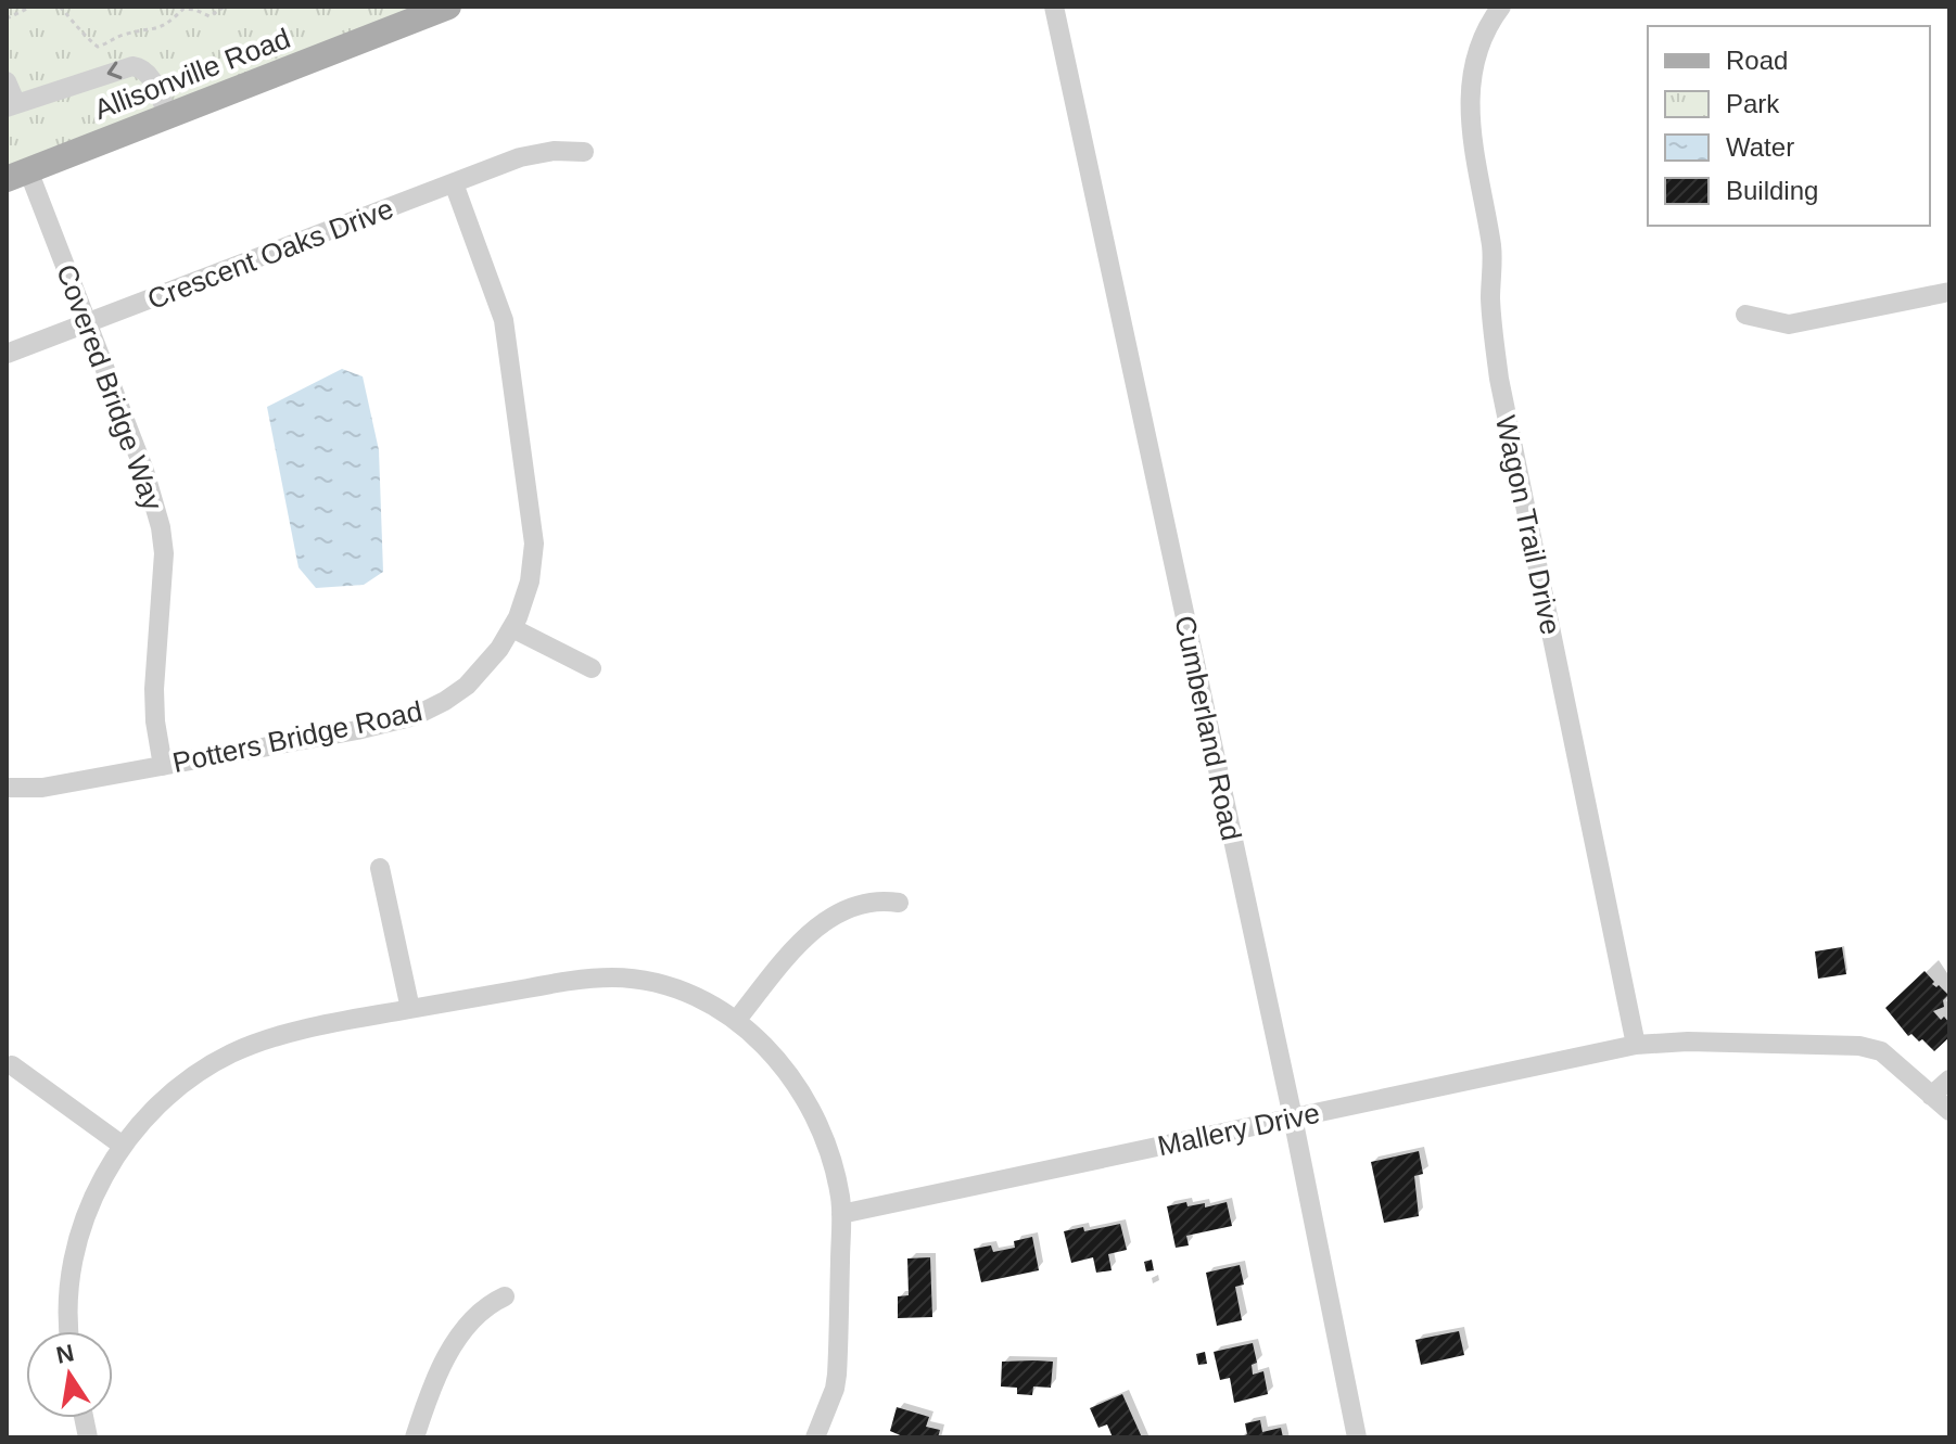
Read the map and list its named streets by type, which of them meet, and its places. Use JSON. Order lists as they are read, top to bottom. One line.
{"streets":{"main road":["Allisonville Road"],"street":["Crescent Oaks Drive","Covered Bridge Way","Wagon Trail Drive","Cumberland Road","Potters Bridge Road","Mallery Drive"]},"crossings":[["Allisonville Road","Covered Bridge Way"],["Crescent Oaks Drive","Covered Bridge Way"],["Crescent Oaks Drive","Potters Bridge Road"],["Covered Bridge Way","Potters Bridge Road"],["Wagon Trail Drive","Mallery Drive"],["Cumberland Road","Mallery Drive"]],"legend":["Road","Park","Water","Building"],"north":"top"}
